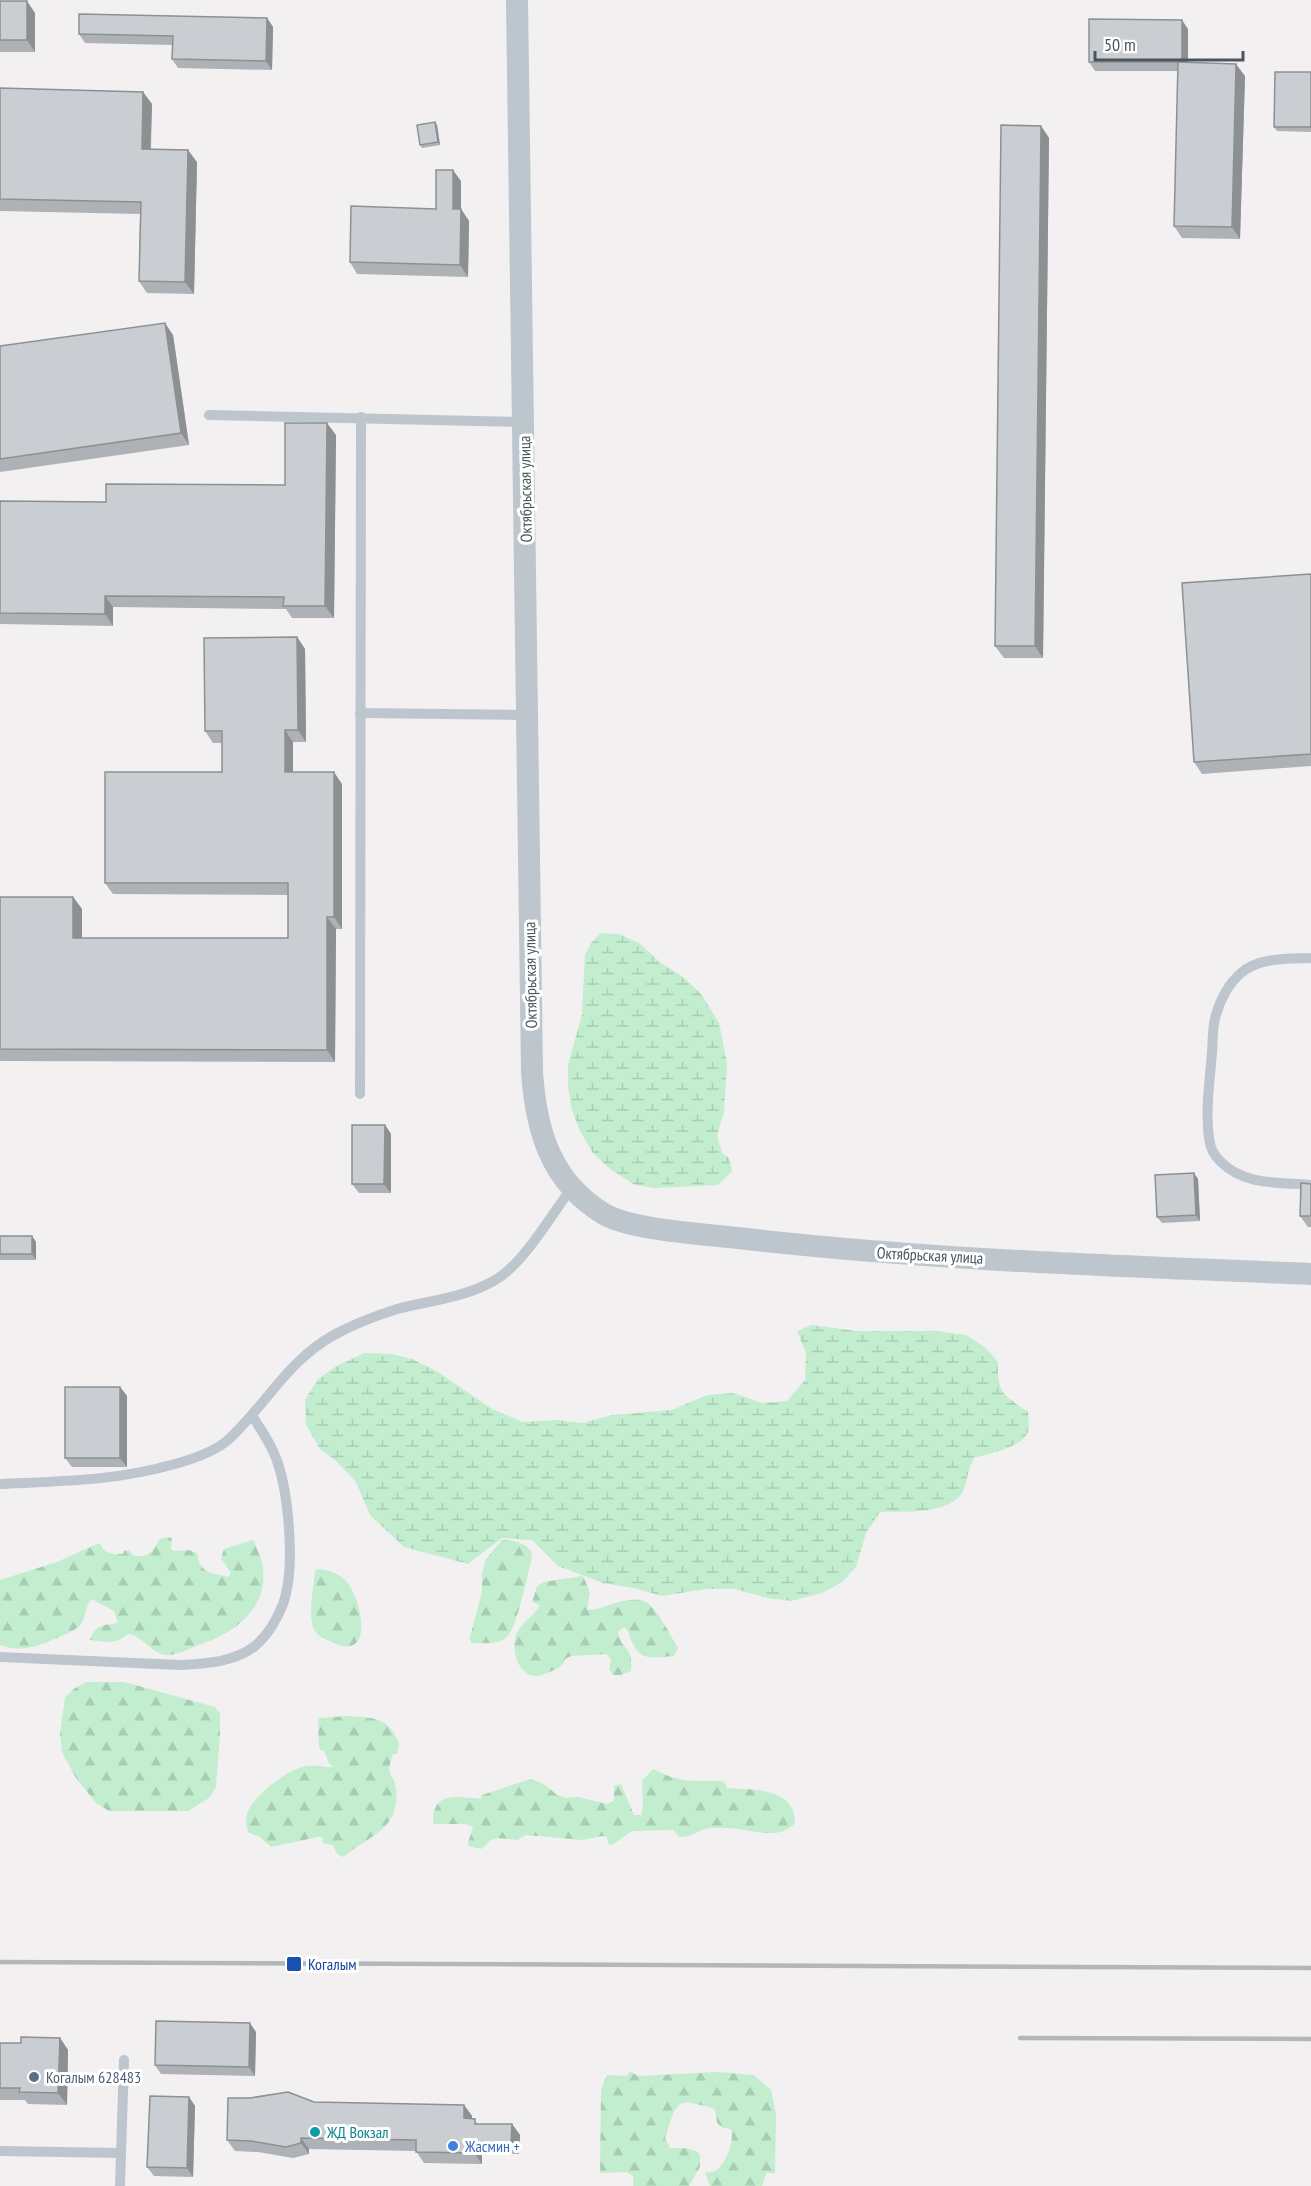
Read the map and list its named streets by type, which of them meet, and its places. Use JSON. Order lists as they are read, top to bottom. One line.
{"streets":{"street":["Октябрьская улица"]},"places":{"transit":["Когалым"],"other":["Когалым 628483","ЖД Вокзал","Жасмин +"]},"scale_bar":"50 m"}
